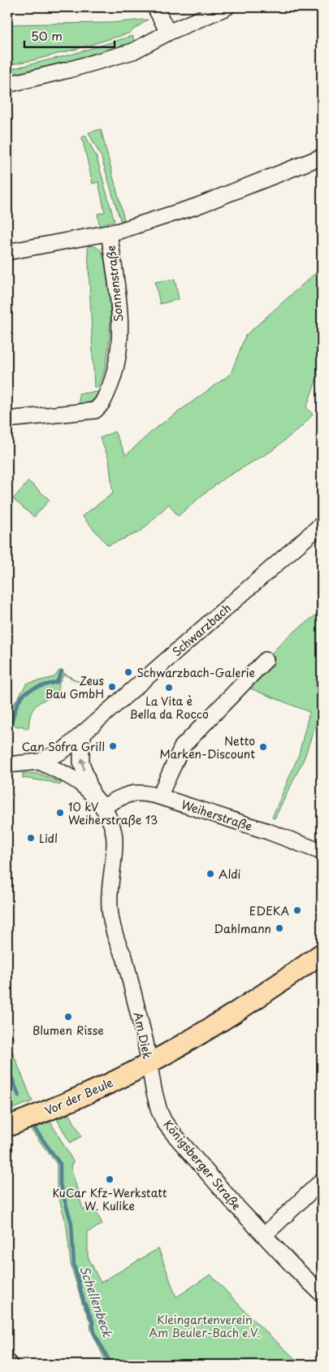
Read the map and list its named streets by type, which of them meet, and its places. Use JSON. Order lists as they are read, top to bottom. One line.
{"streets":{"main road":["Am Diek","Vor der Beule"],"street":["Sonnenstraße","Schwarzbach","Weiherstraße","Königsberger Straße"]},"crossings":[["Weiherstraße","Am Diek"],["Am Diek","Vor der Beule"],["Am Diek","Königsberger Straße"],["Vor der Beule","Königsberger Straße"]],"water":["Schellenbeck"],"parks":["Kleingartenverein Am Beuler-Bach e.V."],"places":["Schwarzbach-Galerie","Zeus Bau GmbH","La Vita è Bella da Rocco","Can Sofra Grill","Netto Marken-Discount","10 kV Weiherstraße 13","Lidl","Aldi","EDEKA","Dahlmann","Blumen Risse","KuCar Kfz-Werkstatt W. Kulike"],"scale_bar":"50 m"}
